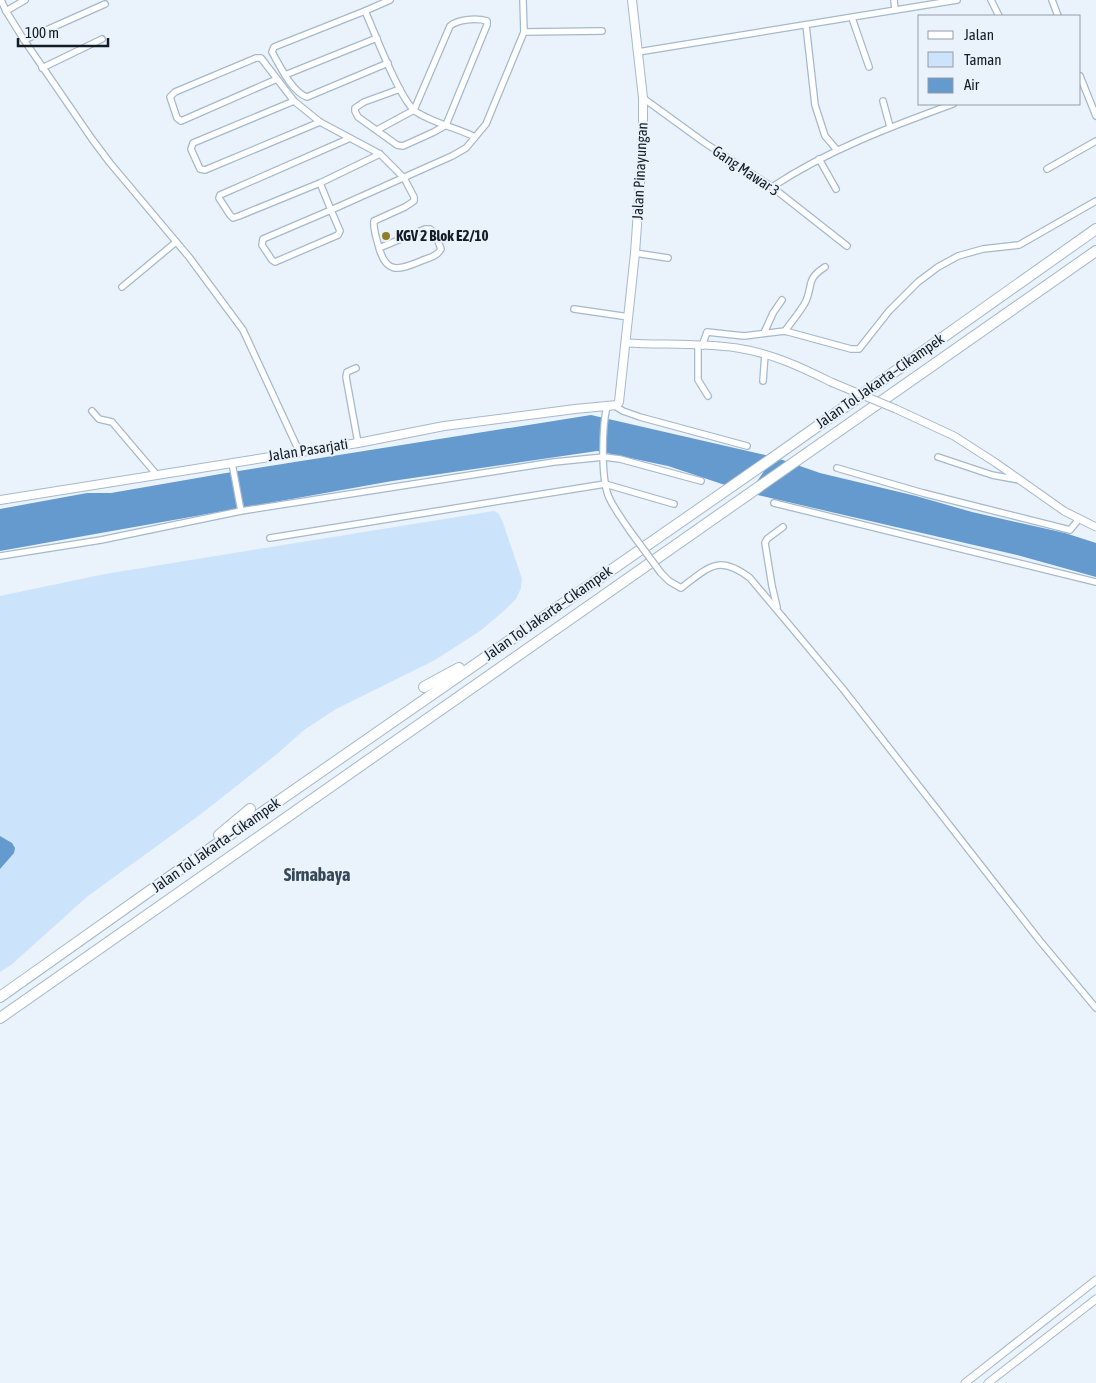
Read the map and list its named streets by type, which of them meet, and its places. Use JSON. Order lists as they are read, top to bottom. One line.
{"streets":{"highway":["Jalan Tol Jakarta–Cikampek"],"main road":["Jalan Pinayungan","Jalan Pasarjati"],"street":["Gang Mawar 3"]},"crossings":[["Jalan Pinayungan","Gang Mawar 3"],["Jalan Pinayungan","Jalan Pasarjati"]],"districts":["Sirnabaya"],"places":["KGV 2 Blok E2/10"],"legend":["Jalan","Taman","Air"],"scale_bar":"100 m"}
